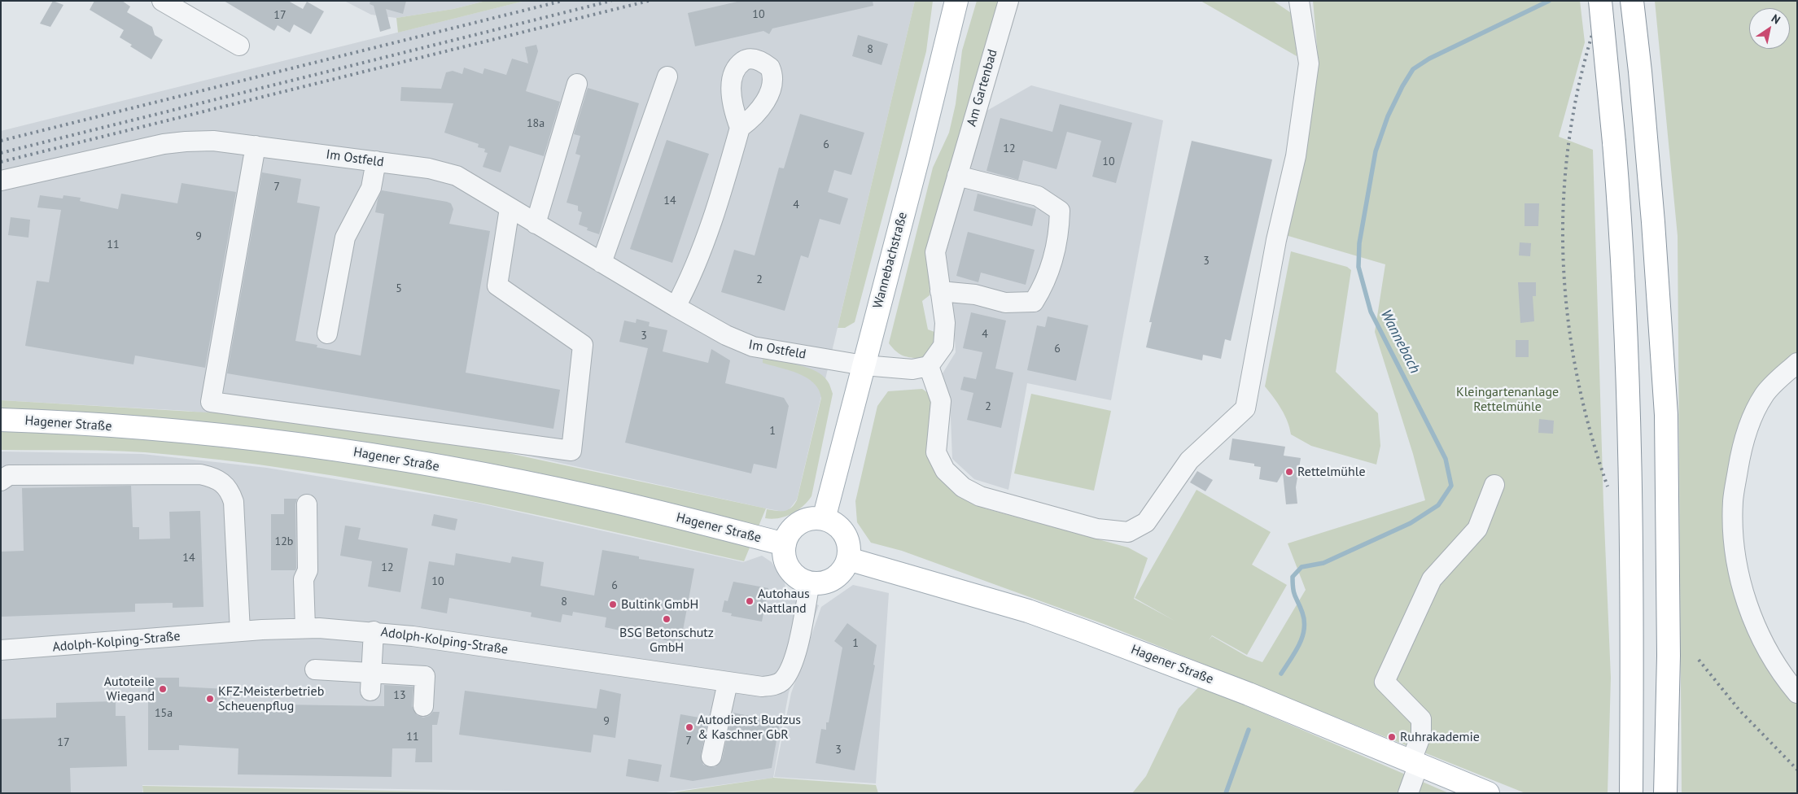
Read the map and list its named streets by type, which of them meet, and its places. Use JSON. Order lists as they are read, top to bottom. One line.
{"streets":{"main road":["Wannebachstraße","Hagener Straße"],"street":["Am Gartenbad","Im Ostfeld","Adolph-Kolping-Straße"]},"crossings":[["Im Ostfeld","Wannebachstraße"],["Wannebachstraße","Hagener Straße"],["Wannebachstraße","Adolph-Kolping-Straße"],["Hagener Straße","Adolph-Kolping-Straße"]],"water":["Wannebach"],"parks":["Kleingartenanlage Rettelmühle"],"places":["Rettelmühle","Autohaus Nattland","Bultink GmbH","BSG Betonschutz GmbH","Autoteile Wiegand","KFZ-Meisterbetrieb Scheuenpflug","Autodienst Budzus & Kaschner GbR","Ruhrakademie"],"house_numbers":["10","17","8","18a","6","12","10","7","14","4","9","11","3","2","5","4","3","6","2","1","12b","14","12","10","6","8","1","13","15a","9","11","7","17","3"],"north":"top right"}
